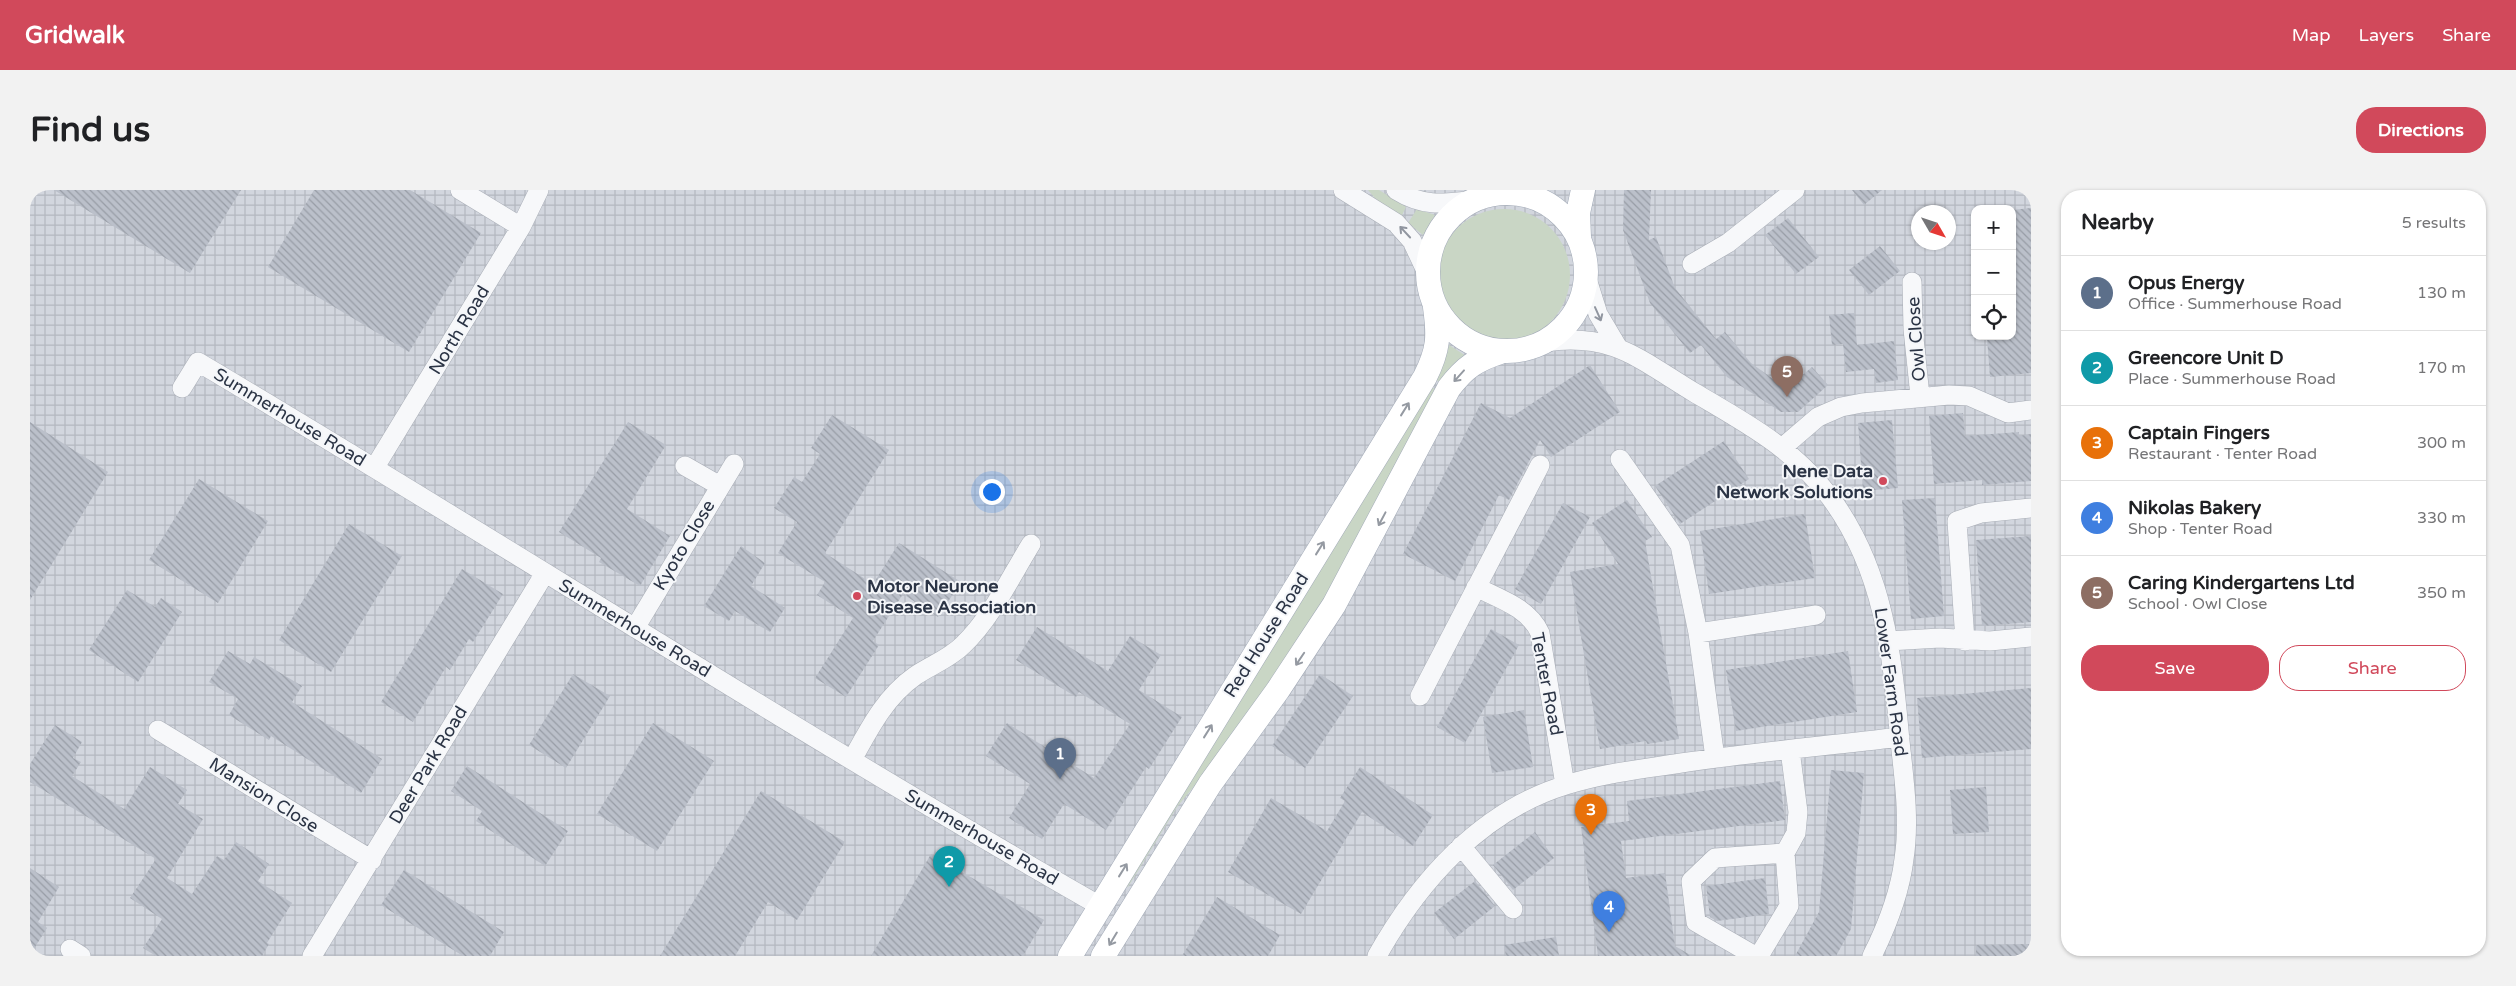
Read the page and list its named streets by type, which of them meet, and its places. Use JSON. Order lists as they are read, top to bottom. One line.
{"streets":{"main road":["Red House Road"],"street":["North Road","Owl Close","Summerhouse Road","Kyoto Close","Lower Farm Road","Tenter Road","Deer Park Road","Mansion Close"]},"crossings":[["North Road","Summerhouse Road"],["Owl Close","Lower Farm Road"],["Summerhouse Road","Kyoto Close"],["Summerhouse Road","Red House Road"],["Summerhouse Road","Deer Park Road"],["Deer Park Road","Mansion Close"]],"places":["Nene Data Network Solutions","Motor Neurone Disease Association"],"north":"bottom right","page":{"header":"Gridwalk","nav":["Map","Layers","Share"],"buttons":["Directions",["Save","Share"]],"title":"Find us","heading":["Nearby","5 results"],"map_buttons":["+","−"],"list":[{"mark":"1","name":"Opus Energy","note":"Office · Summerhouse Road","value":"130 m"},{"mark":"2","name":"Greencore Unit D","note":"Place · Summerhouse Road","value":"170 m"},{"mark":"3","name":"Captain Fingers","note":"Restaurant · Tenter Road","value":"300 m"},{"mark":"4","name":"Nikolas Bakery","note":"Shop · Tenter Road","value":"330 m"},{"mark":"5","name":"Caring Kindergartens Ltd","note":"School · Owl Close","value":"350 m"}],"pins":["5","1","3","2","4"]}}
